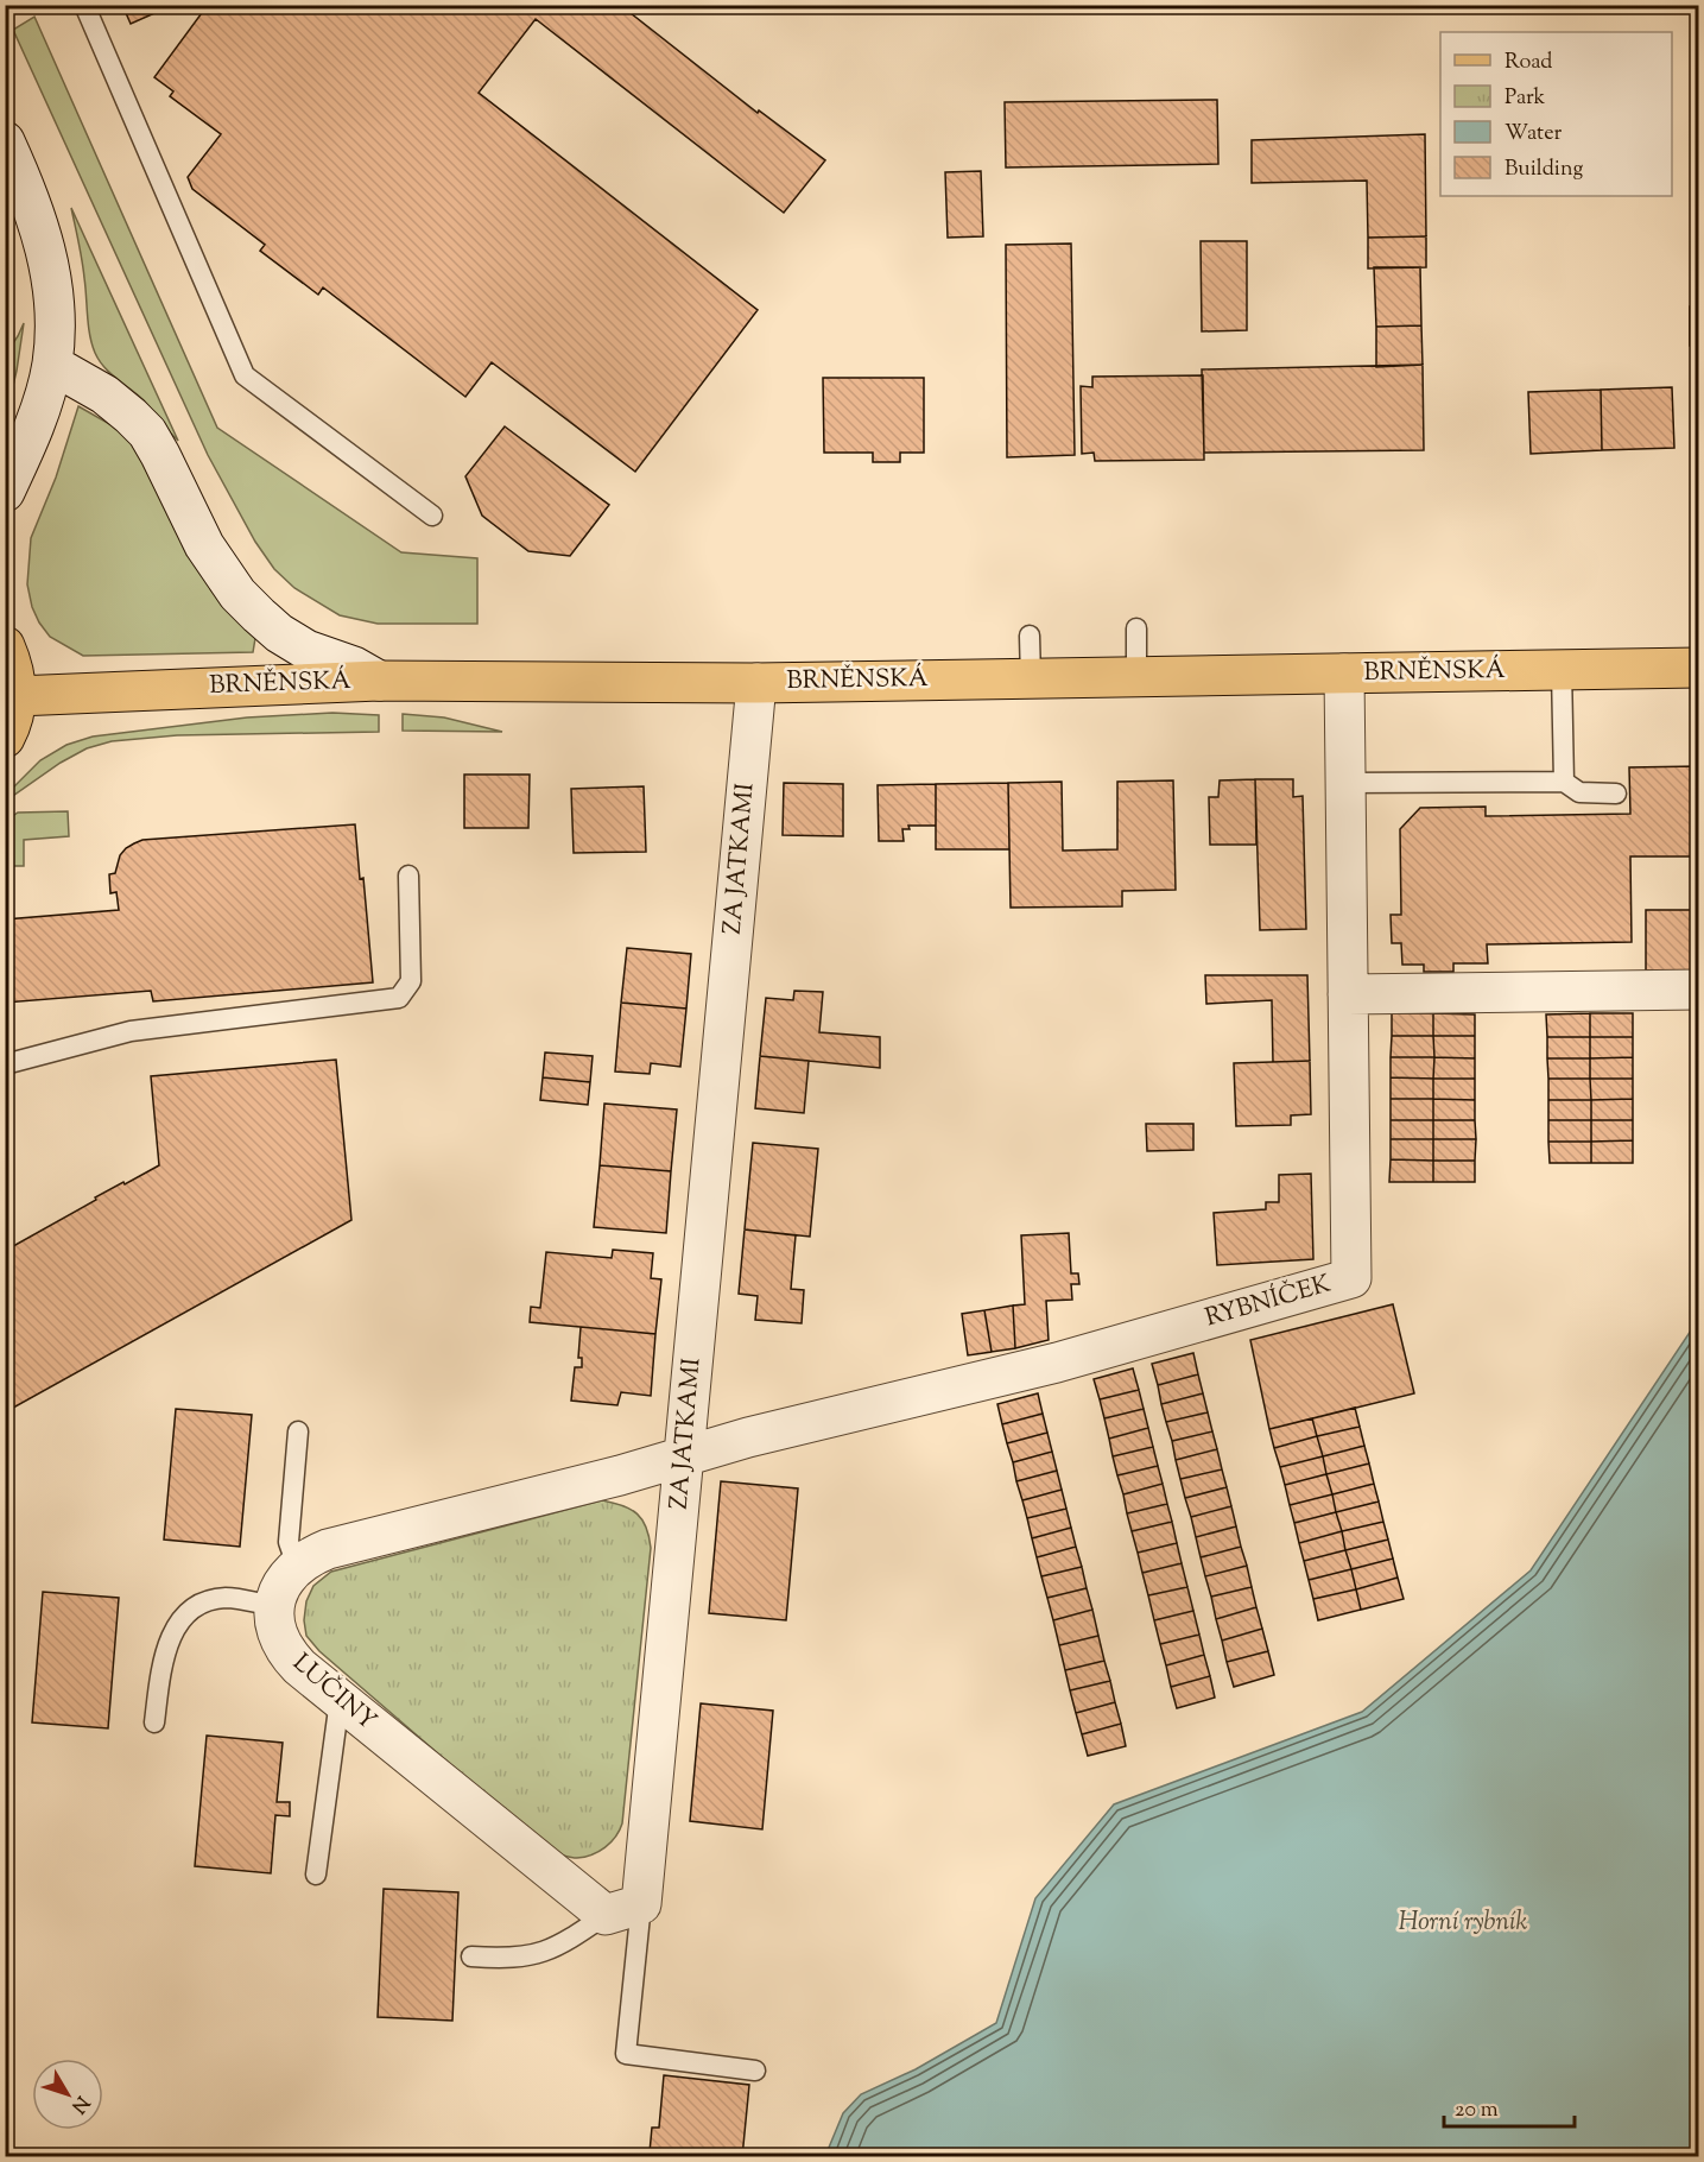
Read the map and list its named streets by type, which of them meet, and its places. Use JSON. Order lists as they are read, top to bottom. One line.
{"streets":{"main road":["BRNĚNSKÁ"],"street":["ZA JATKAMI","RYBNÍČEK","LUČINY"]},"crossings":[["BRNĚNSKÁ","ZA JATKAMI"],["BRNĚNSKÁ","RYBNÍČEK"],["ZA JATKAMI","RYBNÍČEK"]],"water":["Horní rybník"],"legend":["Road","Park","Water","Building"],"scale_bar":"20 m","north":"bottom right"}
